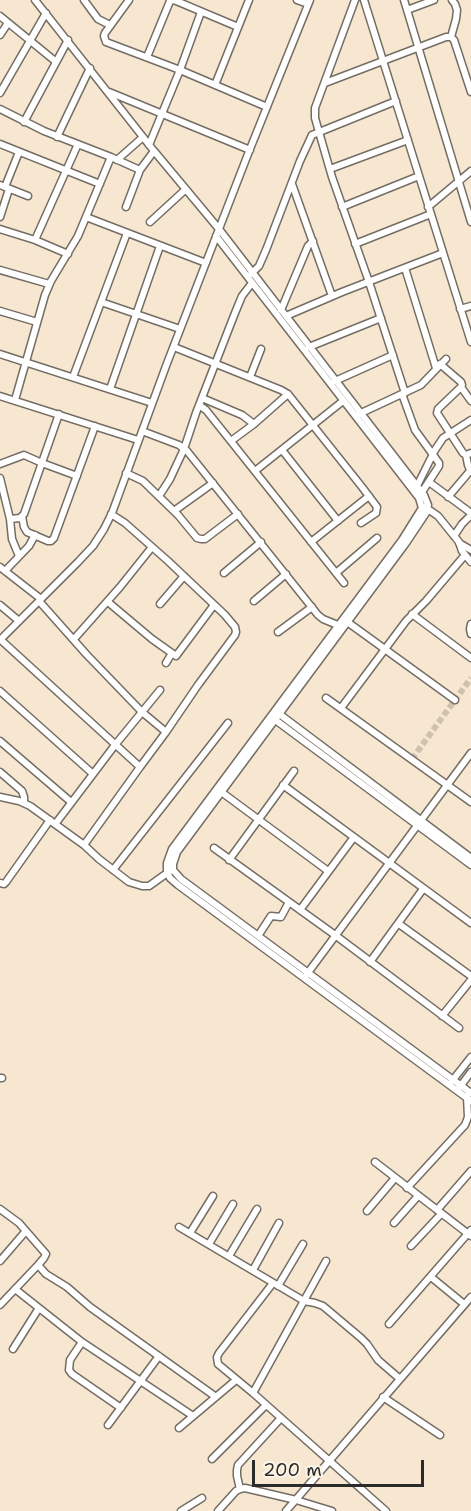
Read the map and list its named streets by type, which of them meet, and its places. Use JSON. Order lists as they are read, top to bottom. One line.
{"scale_bar":"200 m"}
